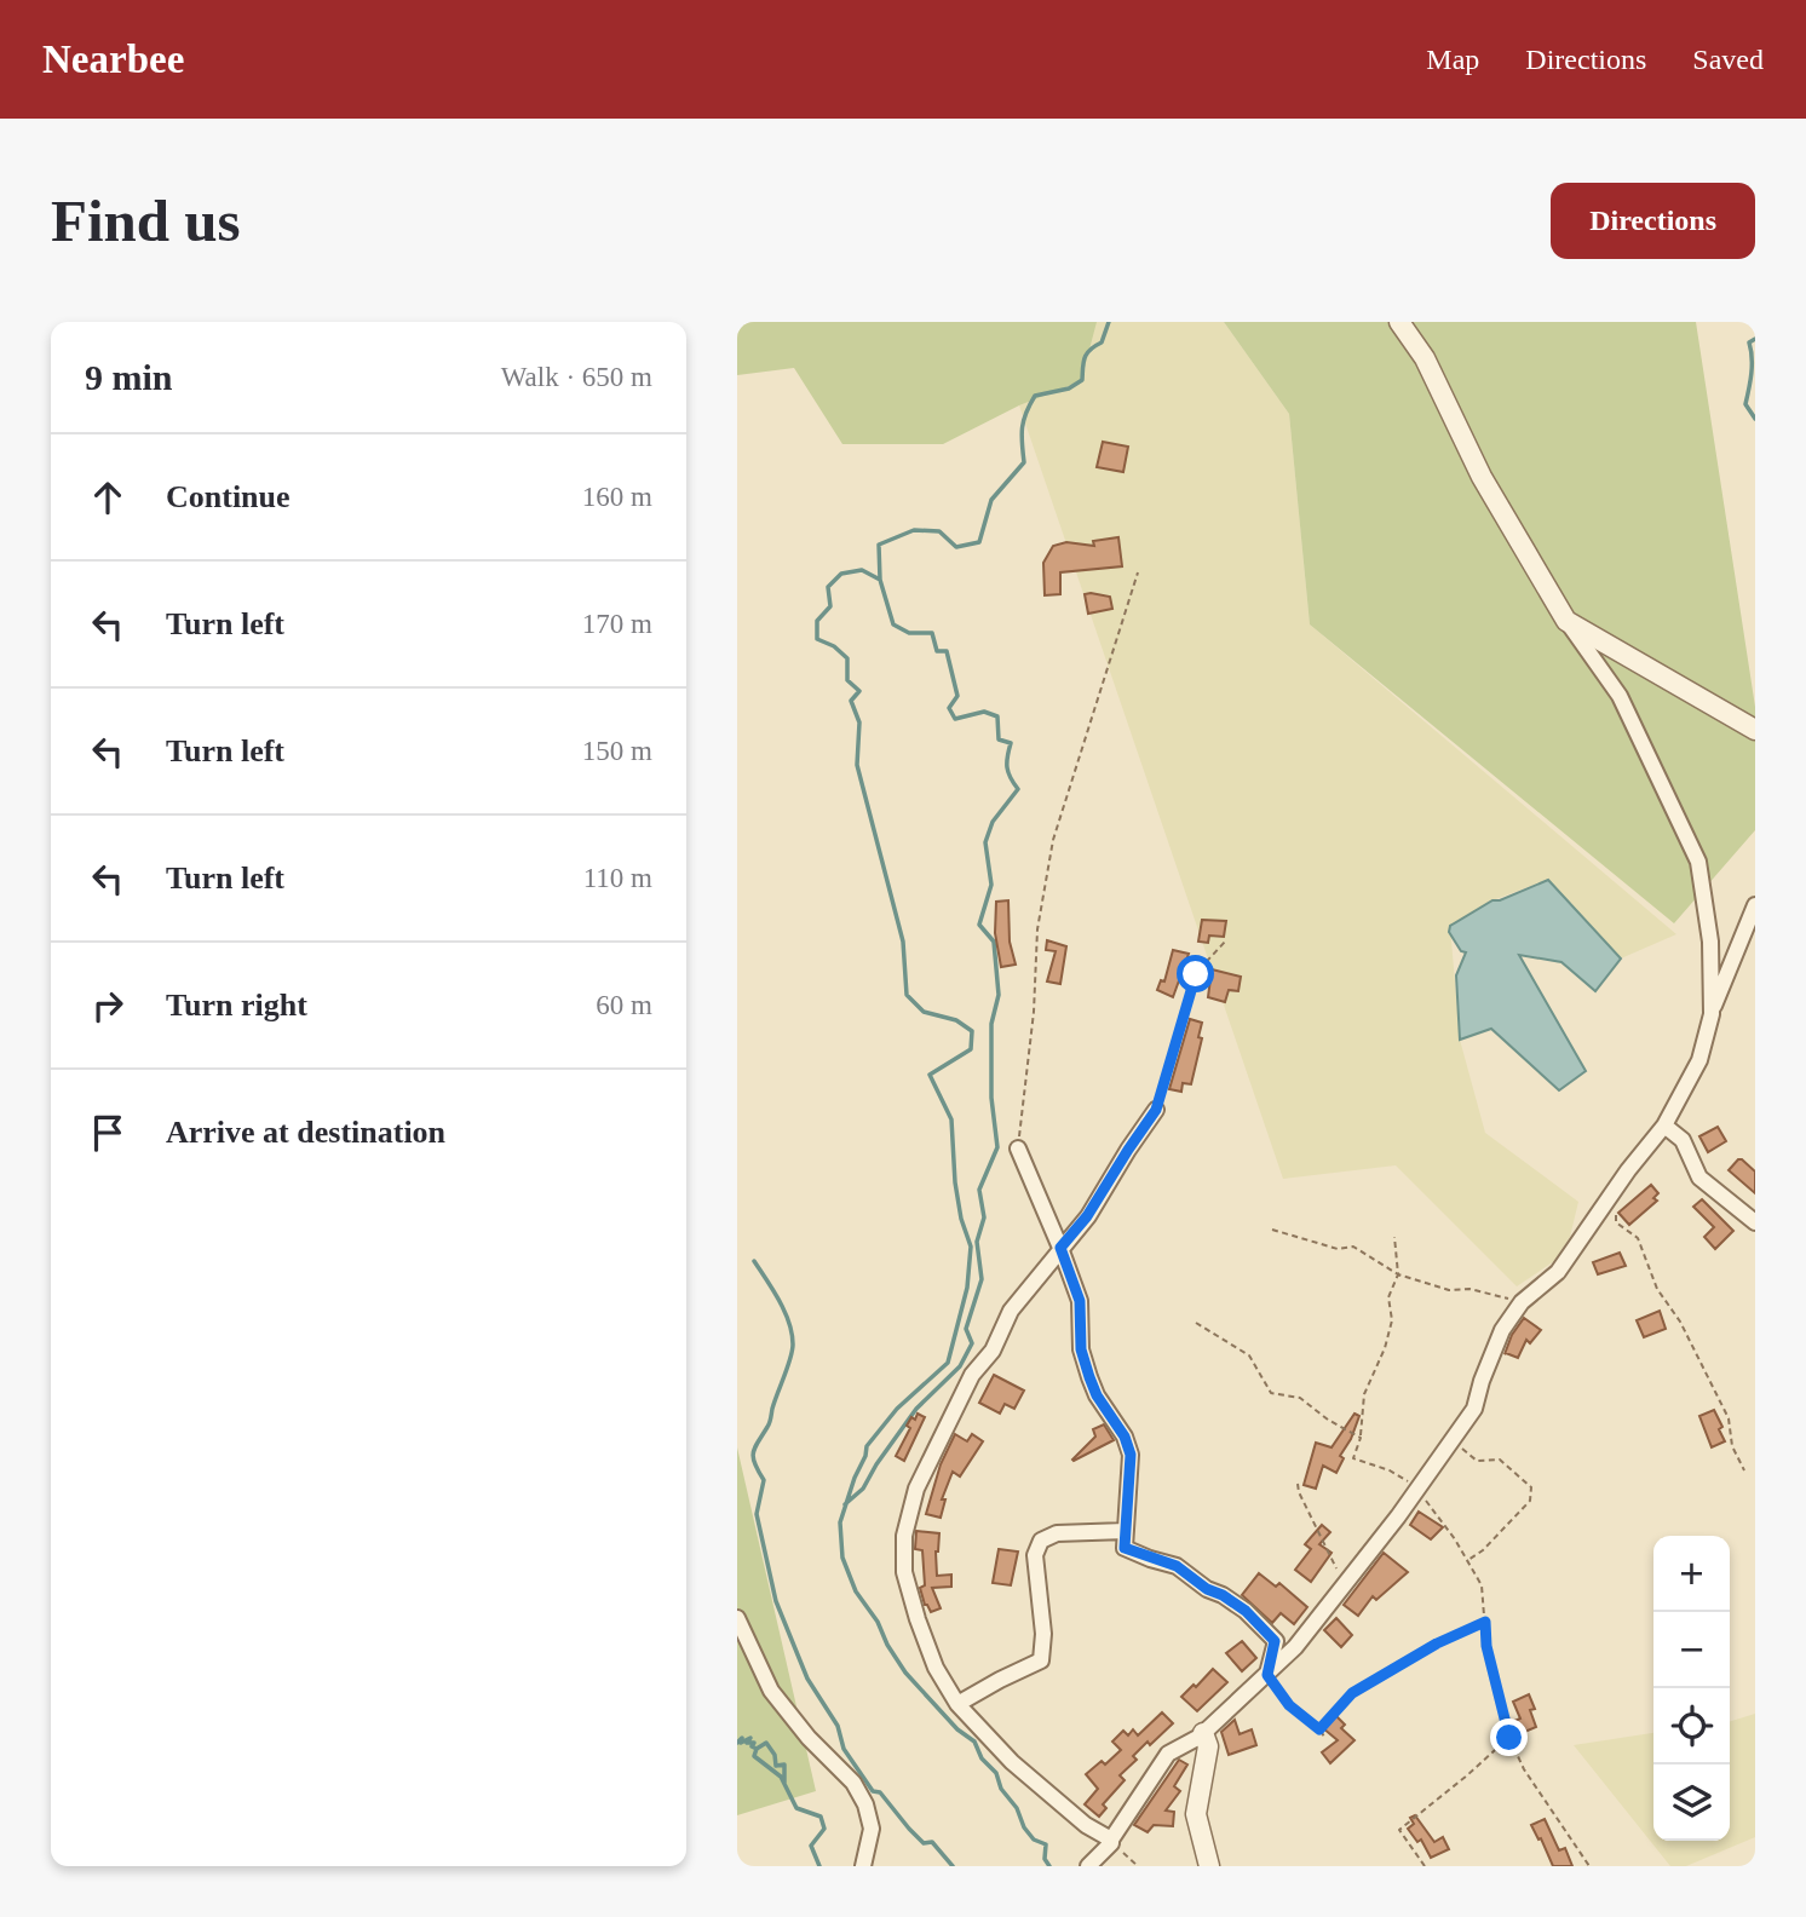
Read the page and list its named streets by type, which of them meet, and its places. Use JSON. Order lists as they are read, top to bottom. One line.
{"page":{"header":"Nearbee","nav":["Map","Directions","Saved"],"buttons":"Directions","title":"Find us","heading":["9 min","Walk · 650 m"],"list":[["Continue","160 m"],["Turn left","170 m"],["Turn left","150 m"],["Turn left","110 m"],["Turn right","60 m"],"Arrive at destination"],"map_buttons":["+","−"]}}
